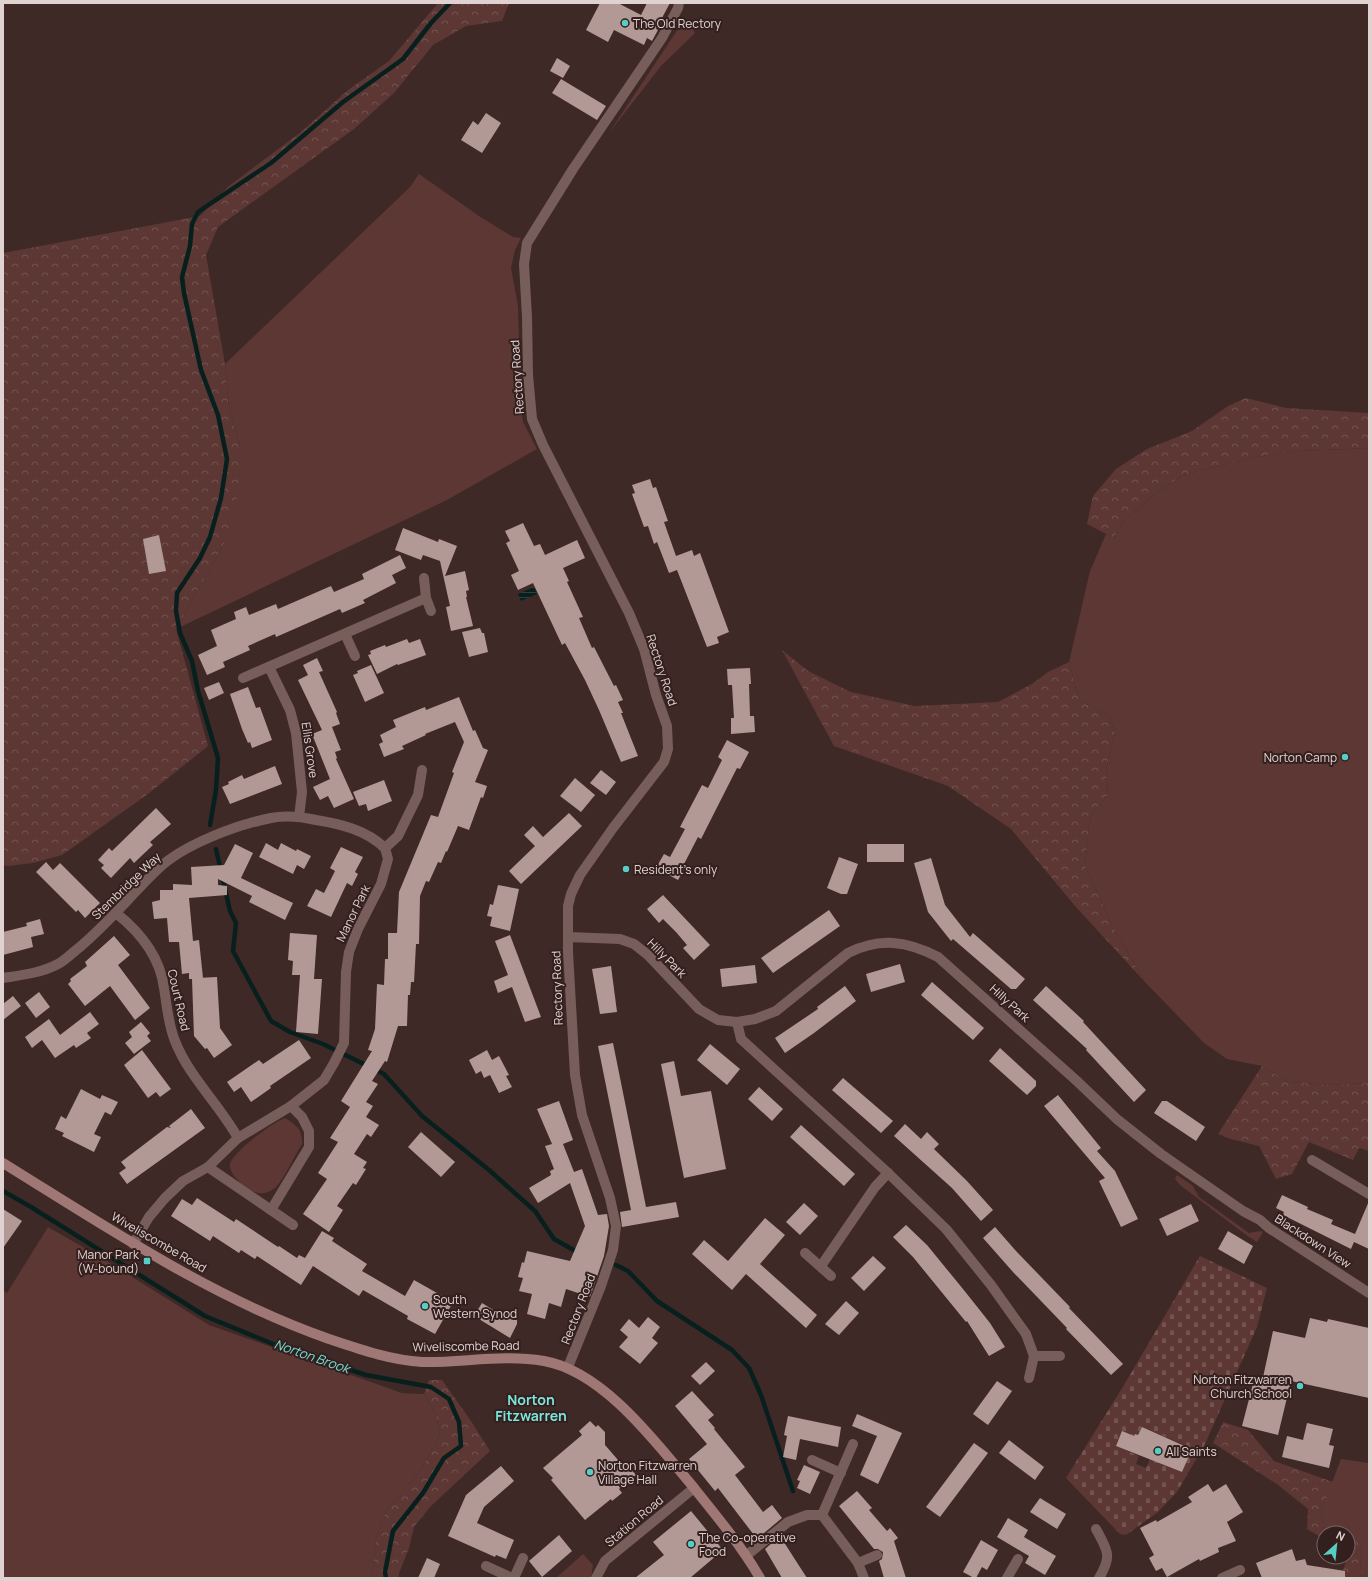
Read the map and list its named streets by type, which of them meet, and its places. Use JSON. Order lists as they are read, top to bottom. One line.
{"streets":{"main road":["Wiveliscombe Road"],"street":["Rectory Road","Ellis Grove","Stembridge Way","Manor Park","Hilly Park","Court Road","Blackdown View","Station Road"]},"crossings":[["Rectory Road","Hilly Park"],["Rectory Road","Wiveliscombe Road"],["Ellis Grove","Stembridge Way"],["Stembridge Way","Manor Park"],["Stembridge Way","Court Road"],["Manor Park","Court Road"],["Manor Park","Wiveliscombe Road"],["Hilly Park","Blackdown View"],["Wiveliscombe Road","Station Road"]],"districts":["Norton Fitzwarren"],"water":["Norton Brook"],"places":{"other":["The Old Rectory","Norton Camp","Resident's only","South Western Synod","Norton Fitzwarren Church School","All Saints","Norton Fitzwarren Village Hall","The Co-operative Food"],"transit":["Manor Park (W-bound)"]},"north":"top right"}
